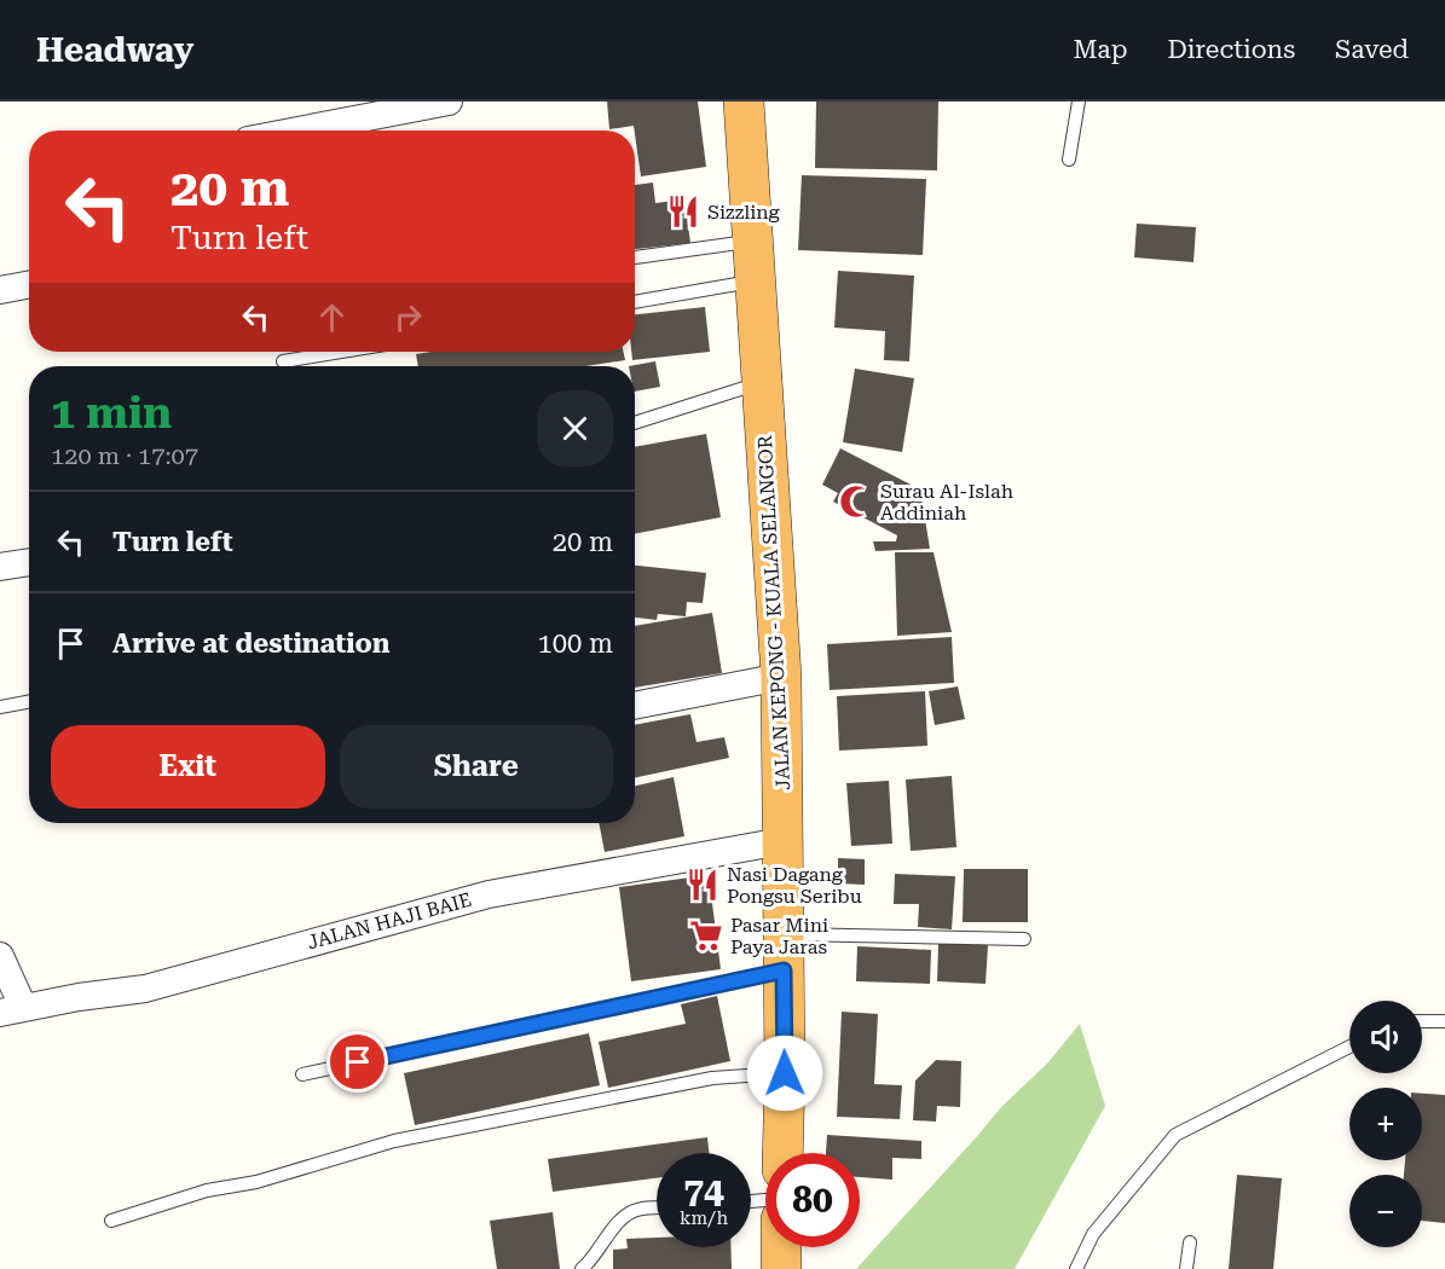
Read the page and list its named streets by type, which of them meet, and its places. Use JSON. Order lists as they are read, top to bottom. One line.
{"streets":{"highway":["JALAN KEPONG - KUALA SELANGOR"],"street":["JALAN HAJI BAIE"]},"crossings":[["JALAN KEPONG - KUALA SELANGOR","JALAN HAJI BAIE"]],"places":{"restaurant":["Sizzling","Nasi Dagang Pongsu Seribu"],"mosque":["Surau Al-Islah Addiniah"],"supermarket":["Pasar Mini Paya Jaras"]},"page":{"header":"Headway","nav":["Map","Directions","Saved"],"turn":["20 m","Turn left"],"heading":["1 min","120 m · 17:07"],"list":[{"name":"Turn left","value":"20 m"},{"name":"Arrive at destination","value":"100 m"}],"buttons":["Exit","Share"],"map_buttons":["+","−"],"speed":"74 km/h","limit":"80"}}
